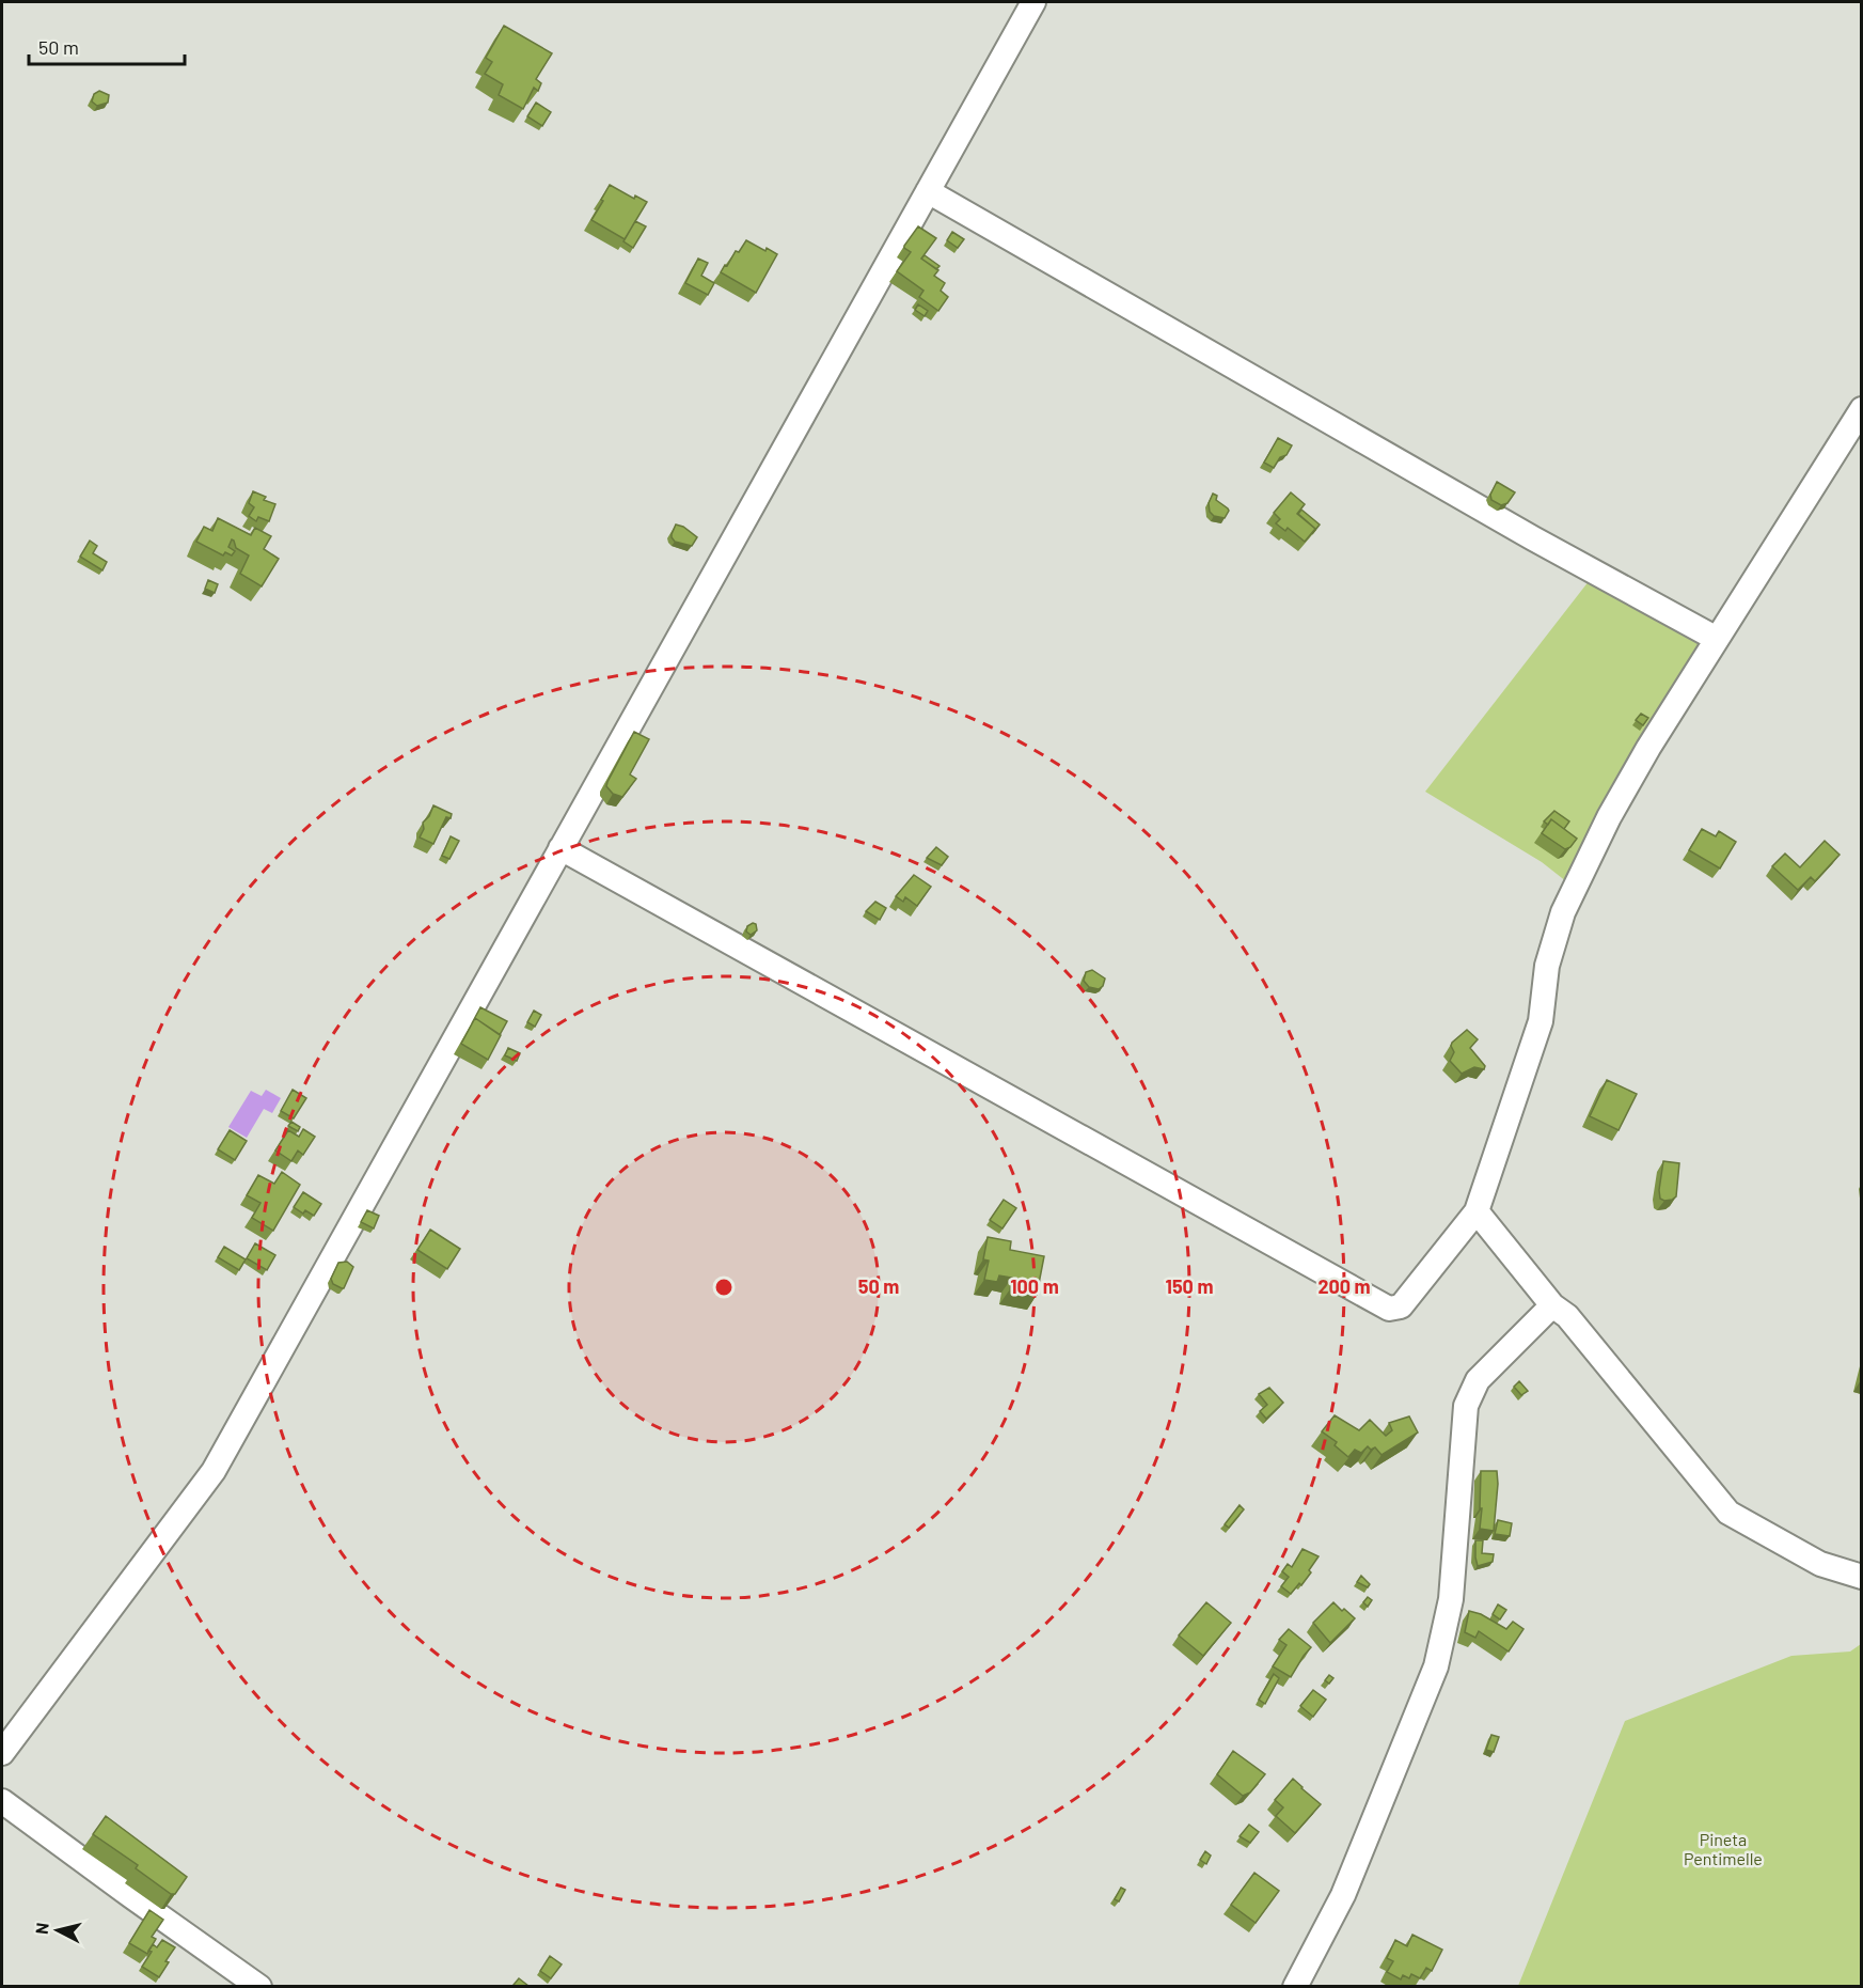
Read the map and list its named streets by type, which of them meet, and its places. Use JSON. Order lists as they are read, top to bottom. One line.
{"parks":["Pineta Pentimelle"],"scale_bar":"50 m","north":"left","rings":["50 m","100 m","150 m","200 m"]}
